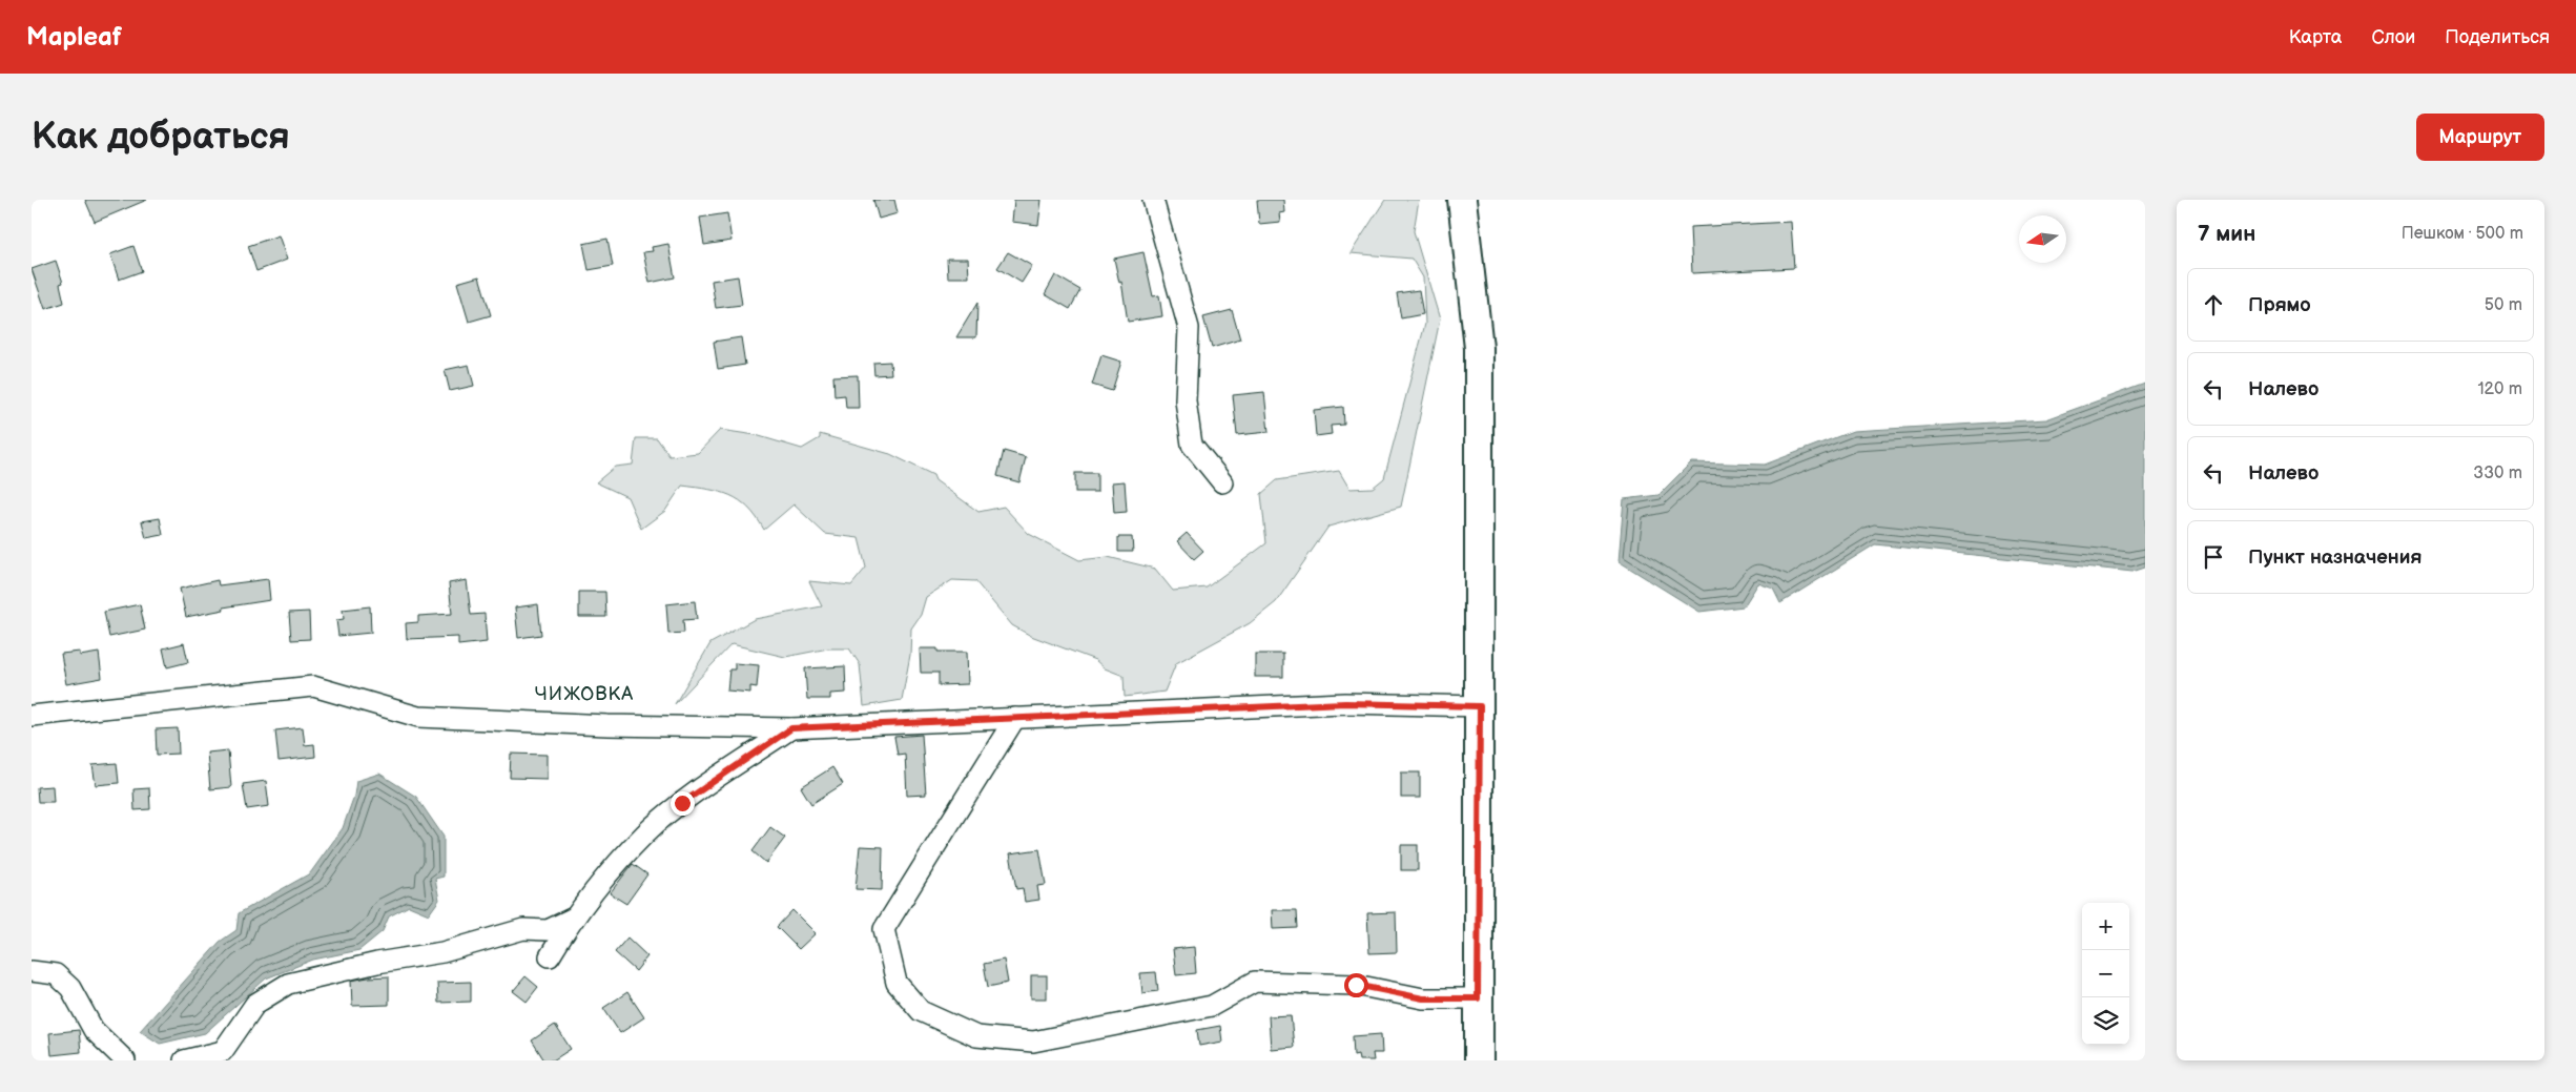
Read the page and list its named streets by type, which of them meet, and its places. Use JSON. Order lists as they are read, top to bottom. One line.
{"districts":["ЧИЖОВКА"],"north":"left","page":{"header":"Mapleaf","nav":["Карта","Слои","Поделиться"],"buttons":"Маршрут","title":"Как добраться","heading":["7 мин","Пешком · 500 m"],"list":[["Прямо","50 m"],["Налево","120 m"],["Налево","330 m"],"Пункт назначения"],"map_buttons":["+","−"]}}
